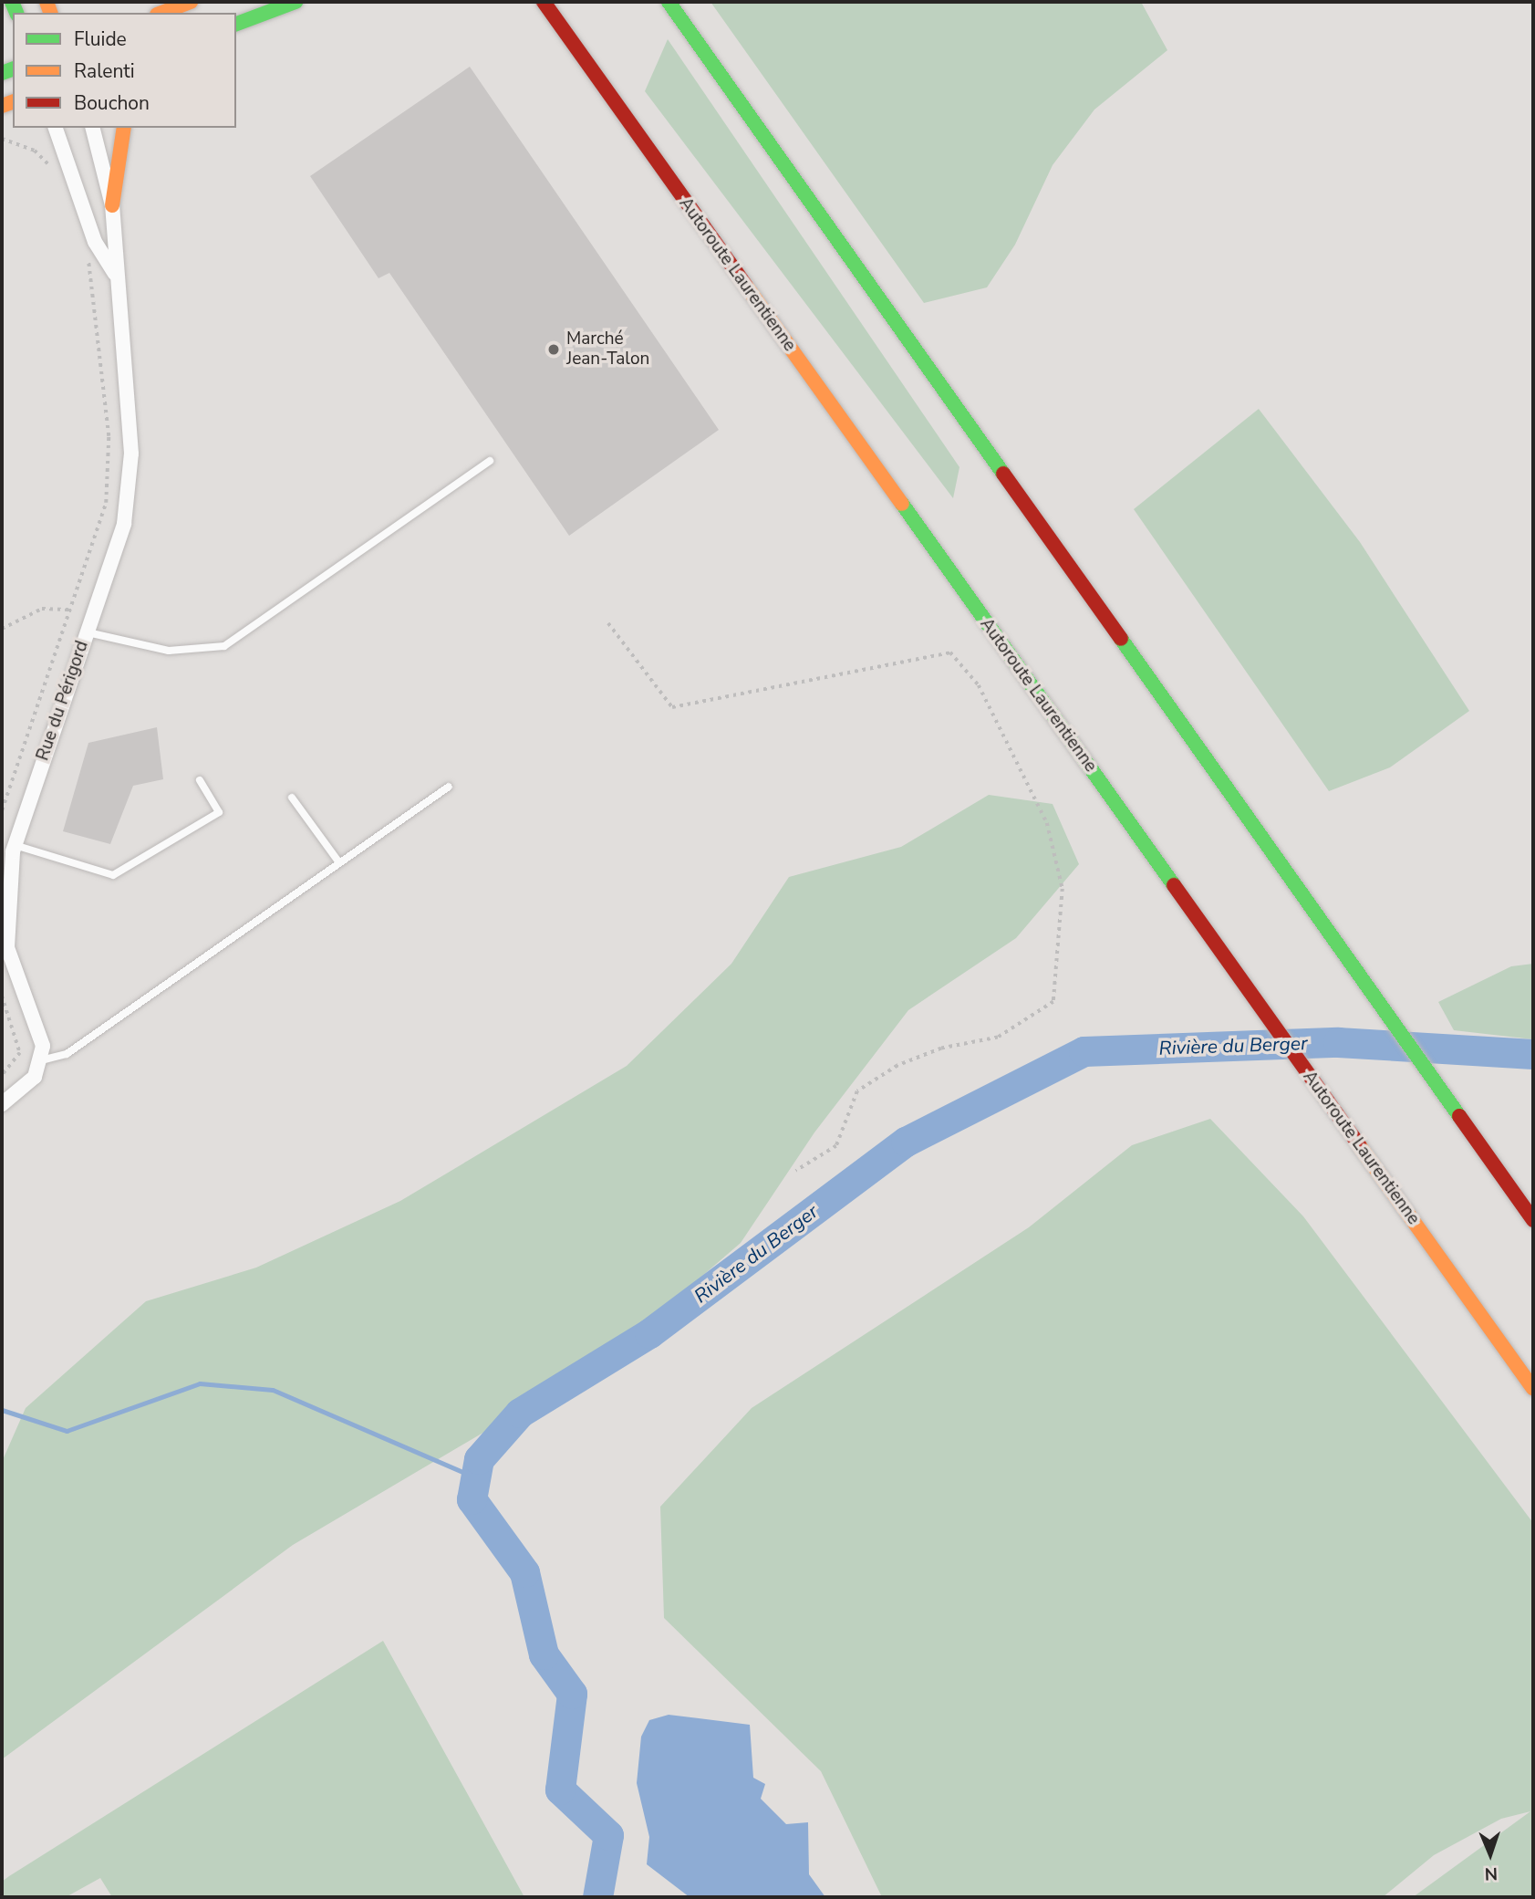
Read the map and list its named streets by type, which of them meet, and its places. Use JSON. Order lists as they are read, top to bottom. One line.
{"streets":{"main road":["Autoroute Laurentienne"],"street":["Rue du Périgord"]},"water":["Rivière du Berger"],"places":["Marché Jean-Talon"],"legend":["Fluide","Ralenti","Bouchon"],"north":"bottom"}
